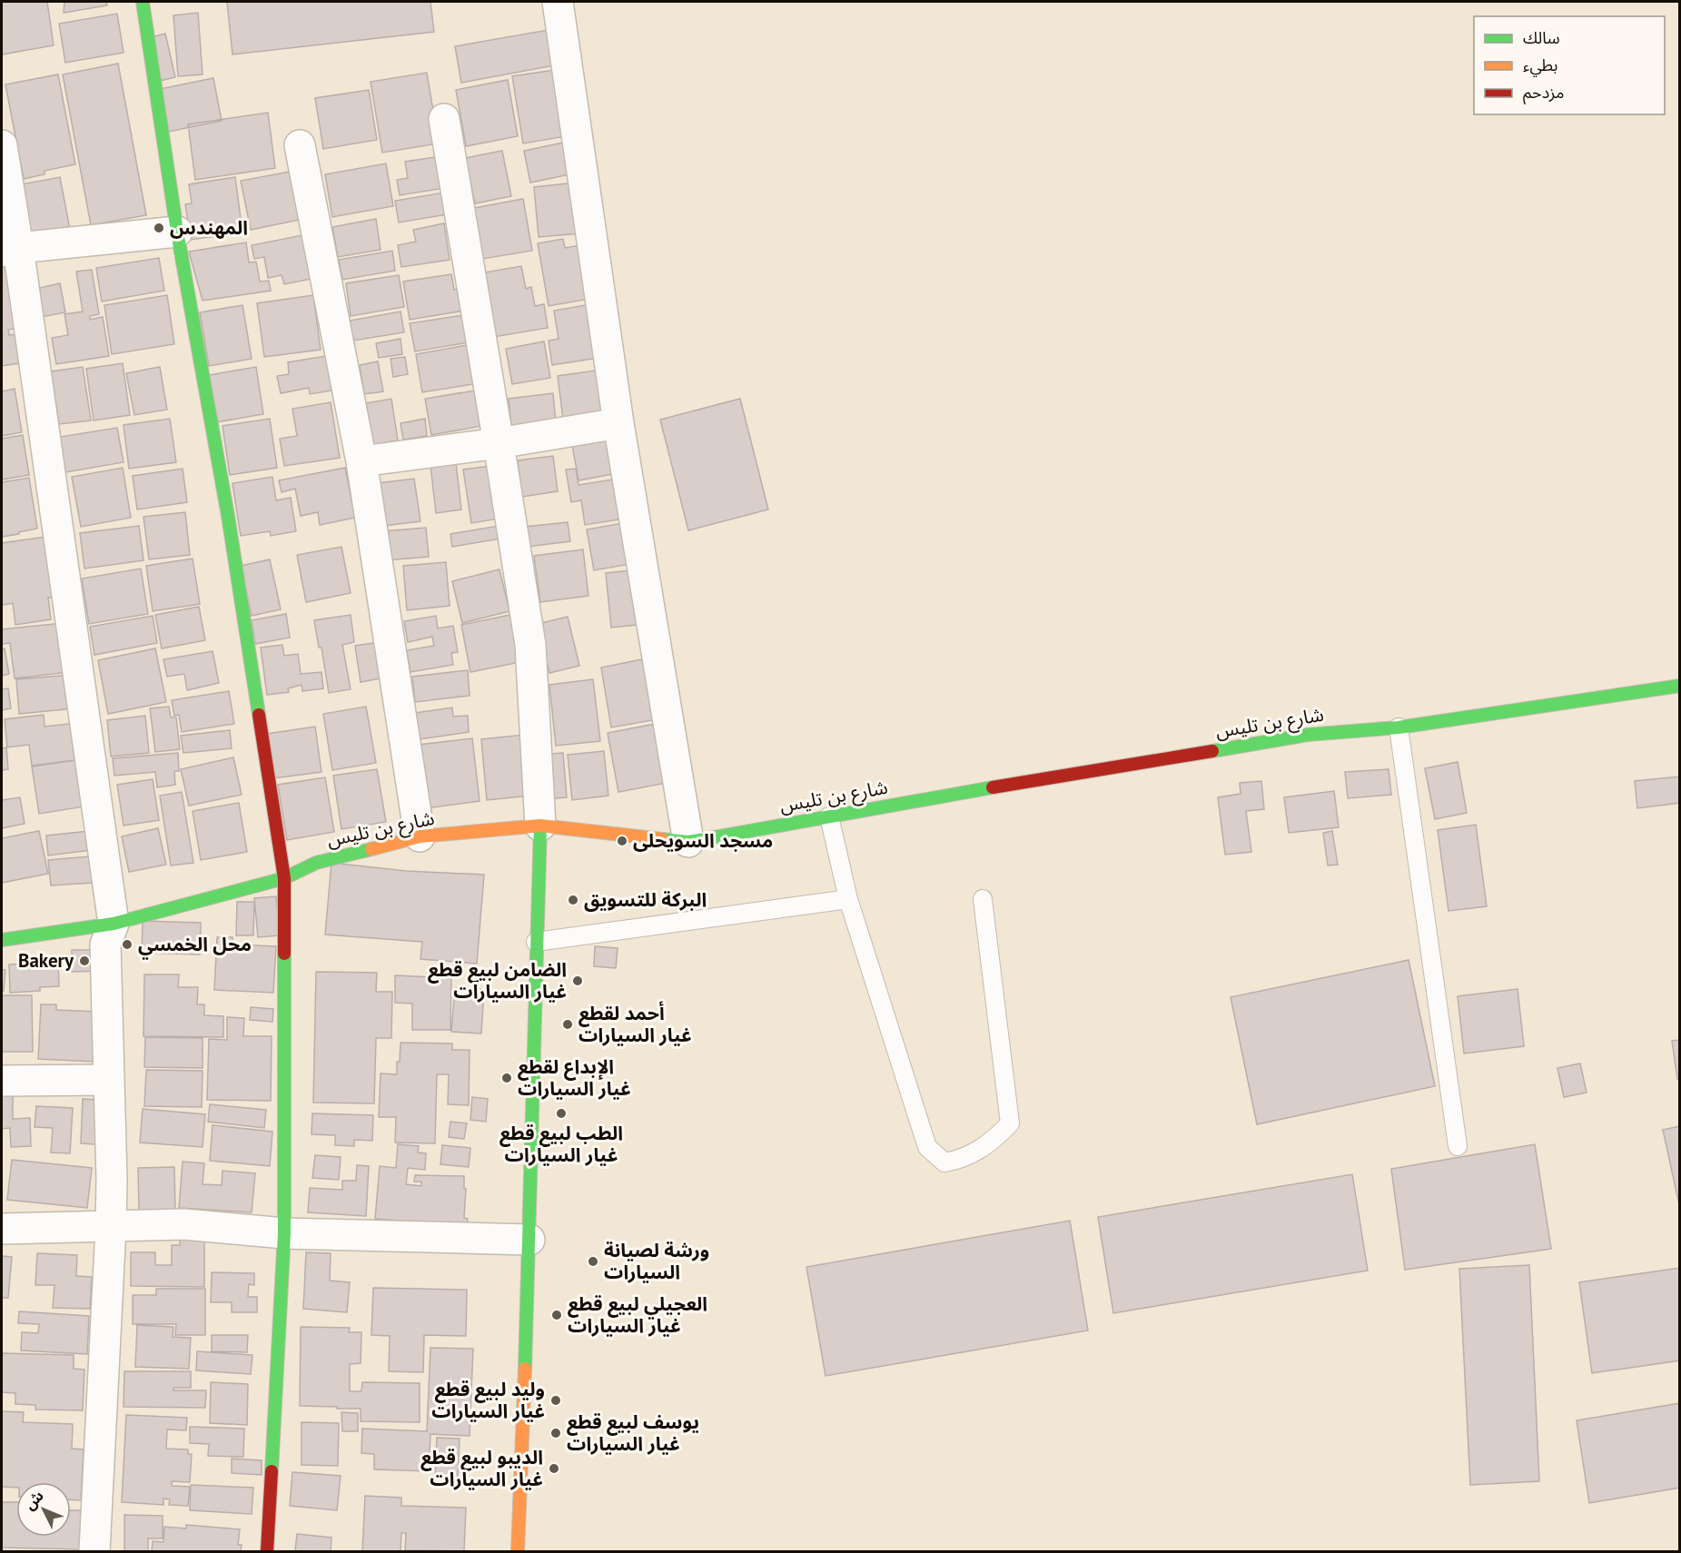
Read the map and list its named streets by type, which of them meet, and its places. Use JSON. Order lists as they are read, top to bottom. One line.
{"streets":{"street":["شارع بن تليس"]},"places":["المهندس","مسجد السويحلى","البركة للتسويق","محل الخمسي","Bakery","الضامن لبيع قطع غيار السيارات","أحمد لقطع غيار السيارات","الإبداع لقطع غيار السيارات","الطب لبيع قطع غيار السيارات","ورشة لصيانة السيارات","العجيلي لبيع قطع غيار السيارات","وليد لبيع قطع غيار السيارات","يوسف لبيع قطع غيار السيارات","الديبو لبيع قطع غيار السيارات"],"legend":["سالك","بطيء","مزدحم"],"north":"top left"}
